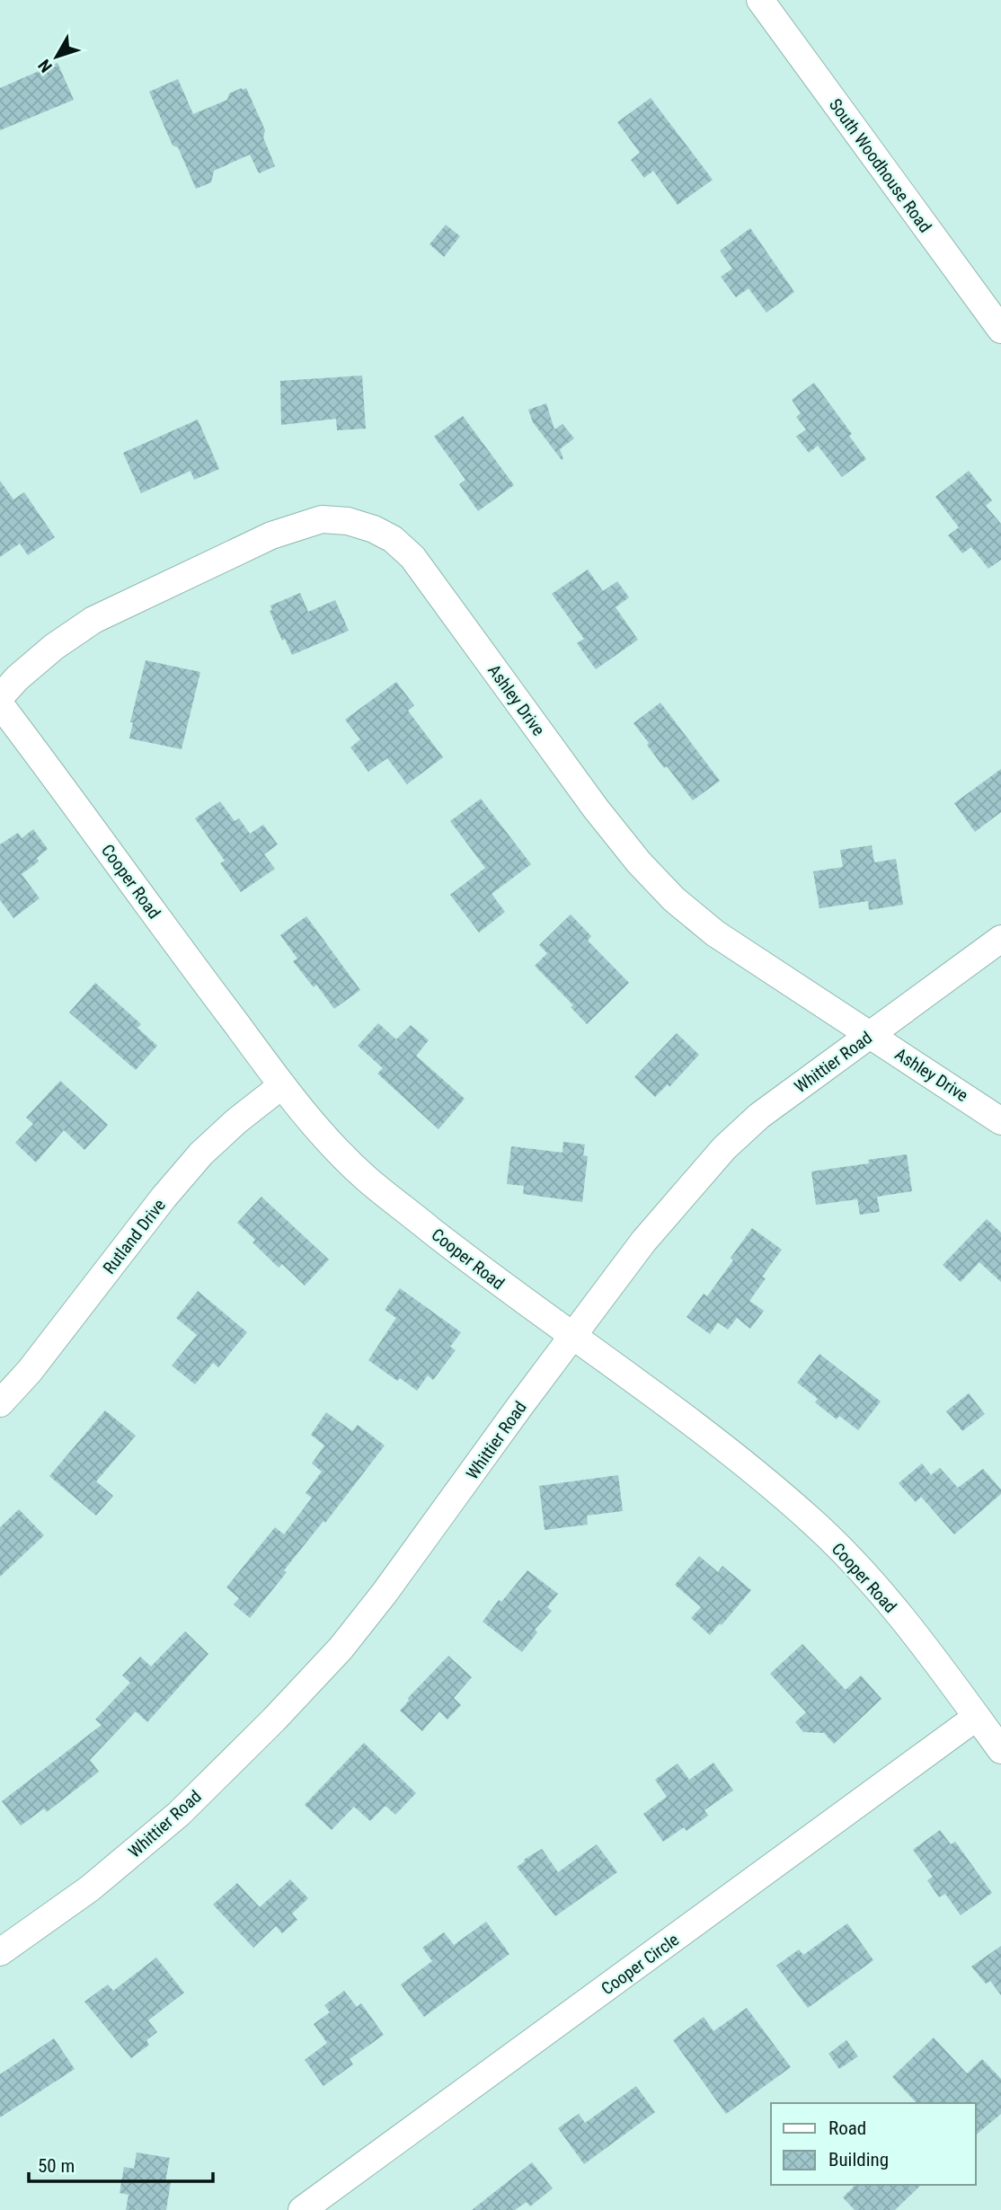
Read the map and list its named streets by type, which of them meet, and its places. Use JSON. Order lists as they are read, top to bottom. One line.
{"streets":{"street":["South Woodhouse Road","Ashley Drive","Cooper Road","Whittier Road","Rutland Drive","Cooper Circle"]},"crossings":[["Ashley Drive","Whittier Road"],["Cooper Road","Whittier Road"],["Cooper Road","Rutland Drive"],["Cooper Road","Cooper Circle"]],"legend":["Road","Building"],"scale_bar":"50 m","north":"bottom left"}
